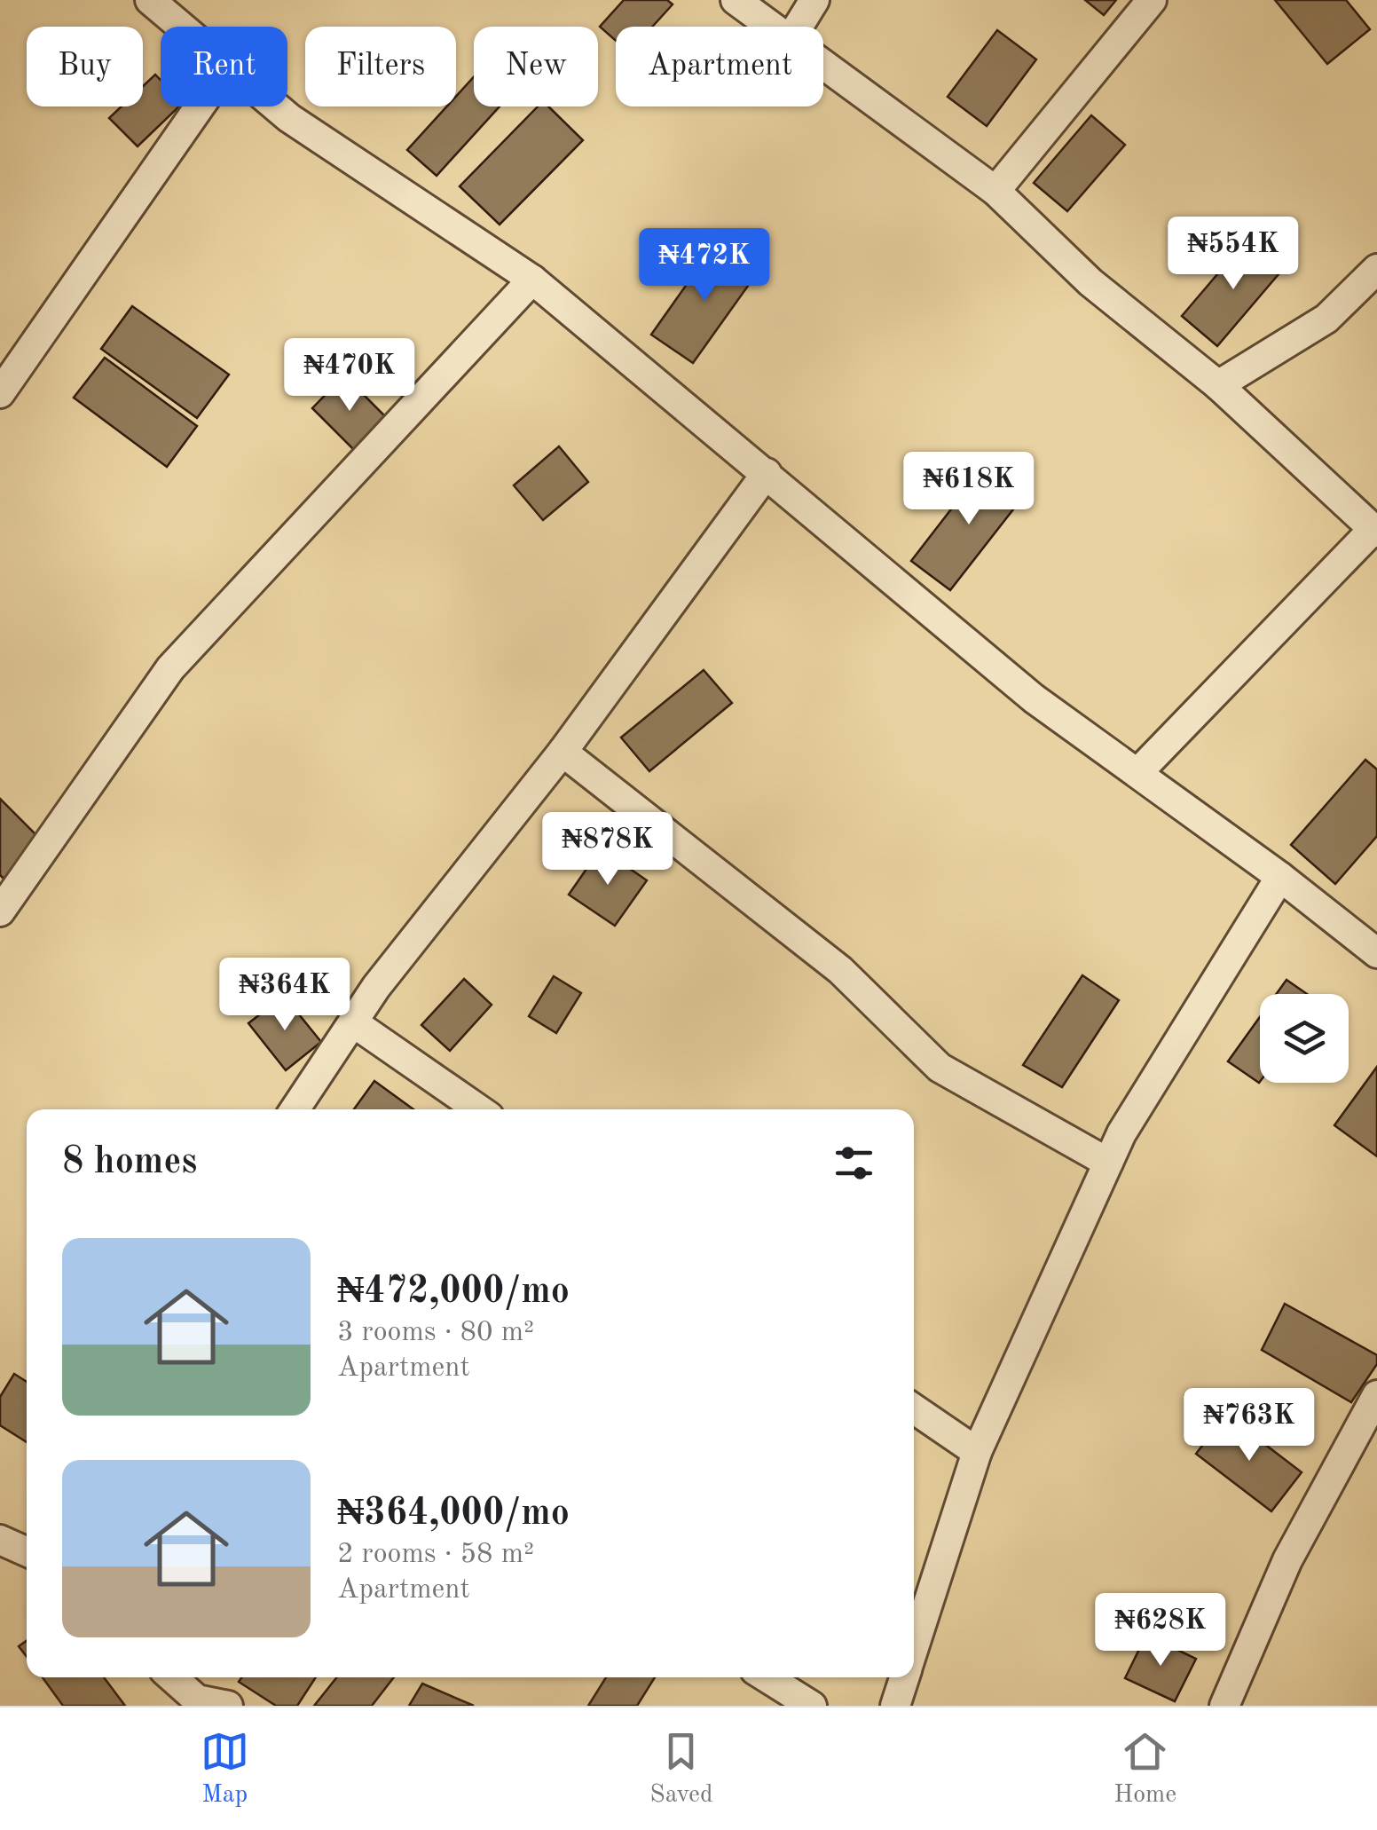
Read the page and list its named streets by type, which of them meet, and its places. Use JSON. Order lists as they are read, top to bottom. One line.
{"page":{"chip":["Buy","Rent","Filters","New","Apartment"],"price":["₦554K","₦472K","₦470K","₦618K","₦878K","₦364K","₦763K","₦628K"],"heading":"8 homes","list":[{"name":"₦472,000/mo","note":"3 rooms · 80 m² · Apartment"},{"name":"₦364,000/mo","note":"2 rooms · 58 m² · Apartment"}],"tabs":["Map","Saved","Home"]}}
